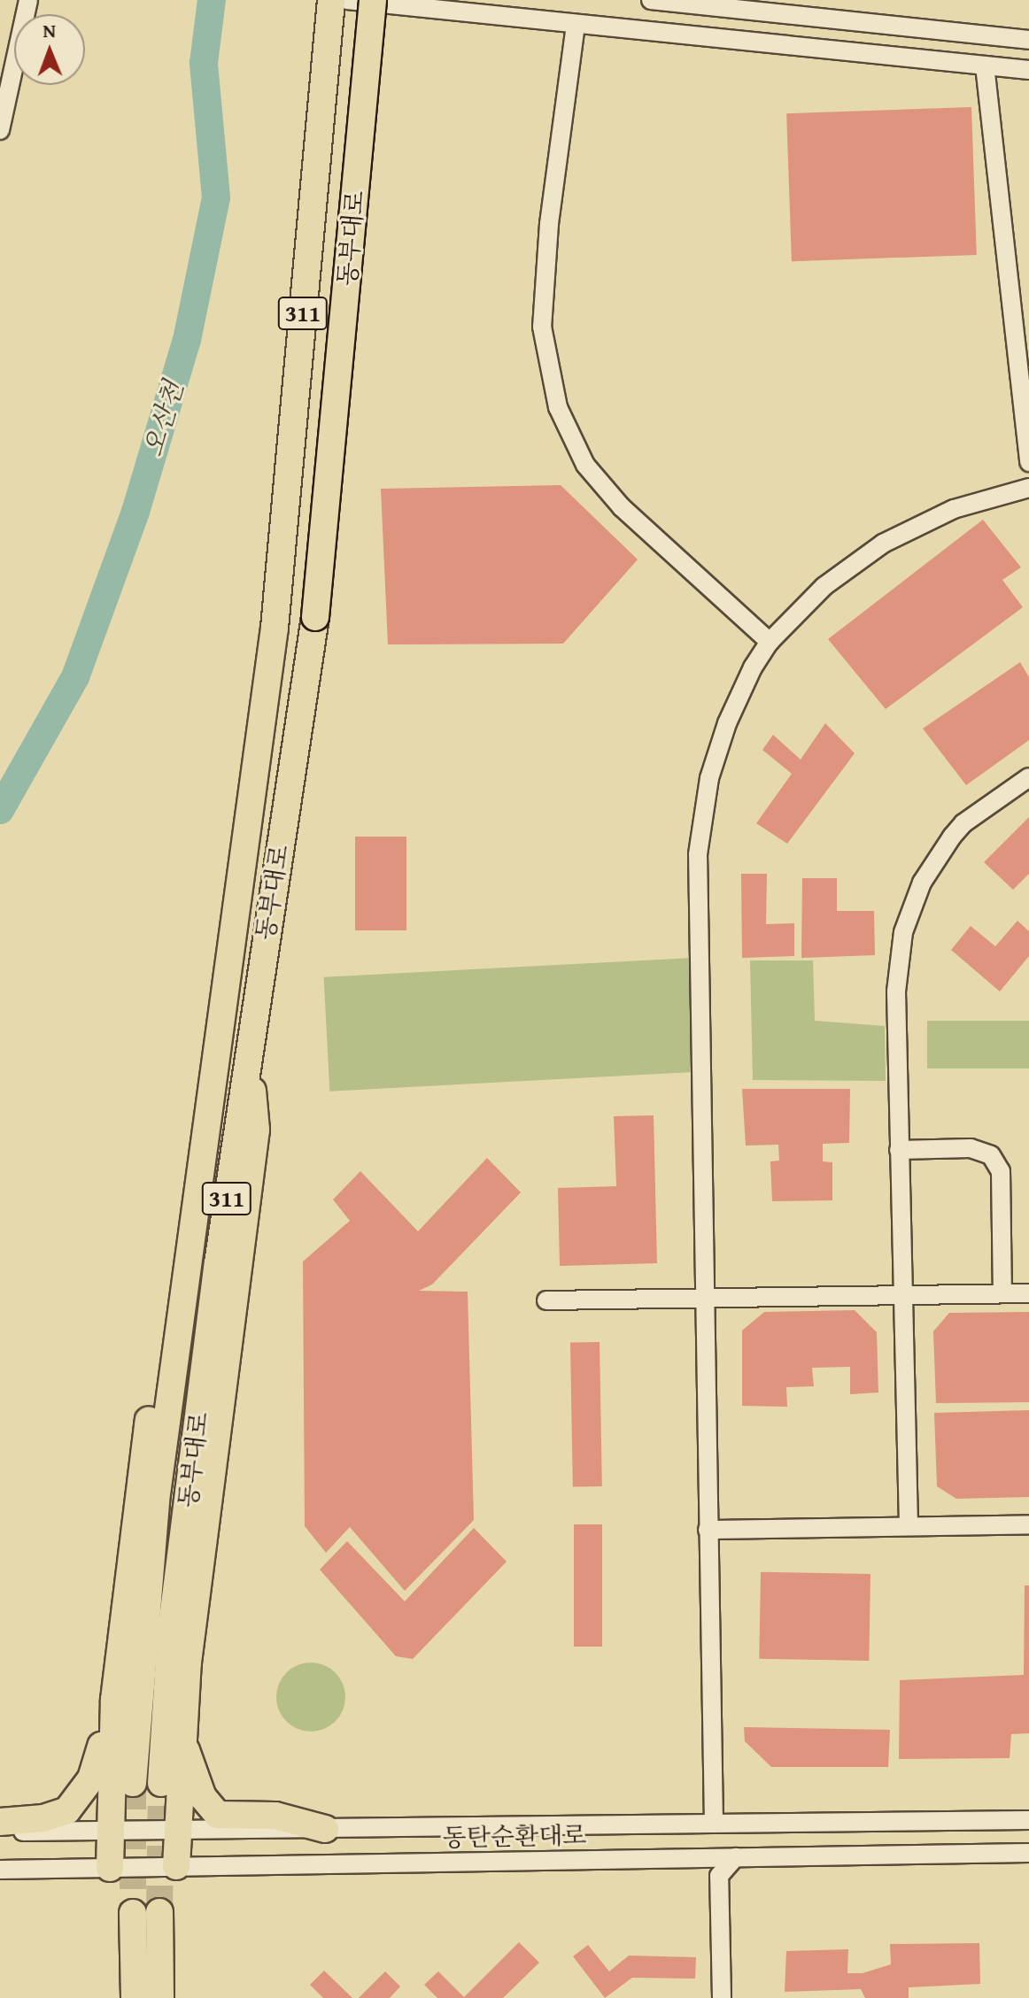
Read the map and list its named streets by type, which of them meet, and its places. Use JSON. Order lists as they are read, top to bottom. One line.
{"streets":{"highway":["동부대로","311"],"street":["동탄순환대로"]},"water":["오산천"],"north":"top"}
